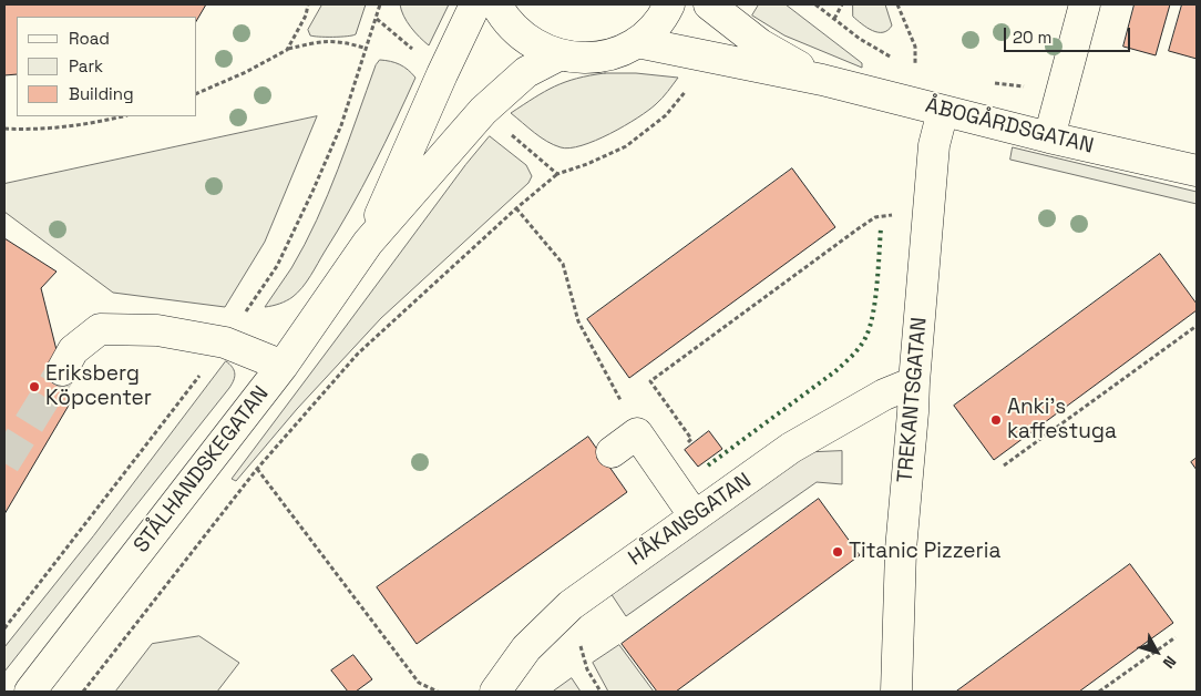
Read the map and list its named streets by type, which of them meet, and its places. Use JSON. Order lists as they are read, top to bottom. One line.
{"streets":{"street":["ÅBOGÅRDSGATAN","TREKANTSGATAN","STÅLHANDSKEGATAN","HÅKANSGATAN"]},"crossings":[["ÅBOGÅRDSGATAN","TREKANTSGATAN"],["TREKANTSGATAN","HÅKANSGATAN"]],"places":["Eriksberg Köpcenter","Anki's kaffestuga","Titanic Pizzeria"],"legend":["Road","Park","Building"],"scale_bar":"20 m","north":"bottom right"}
